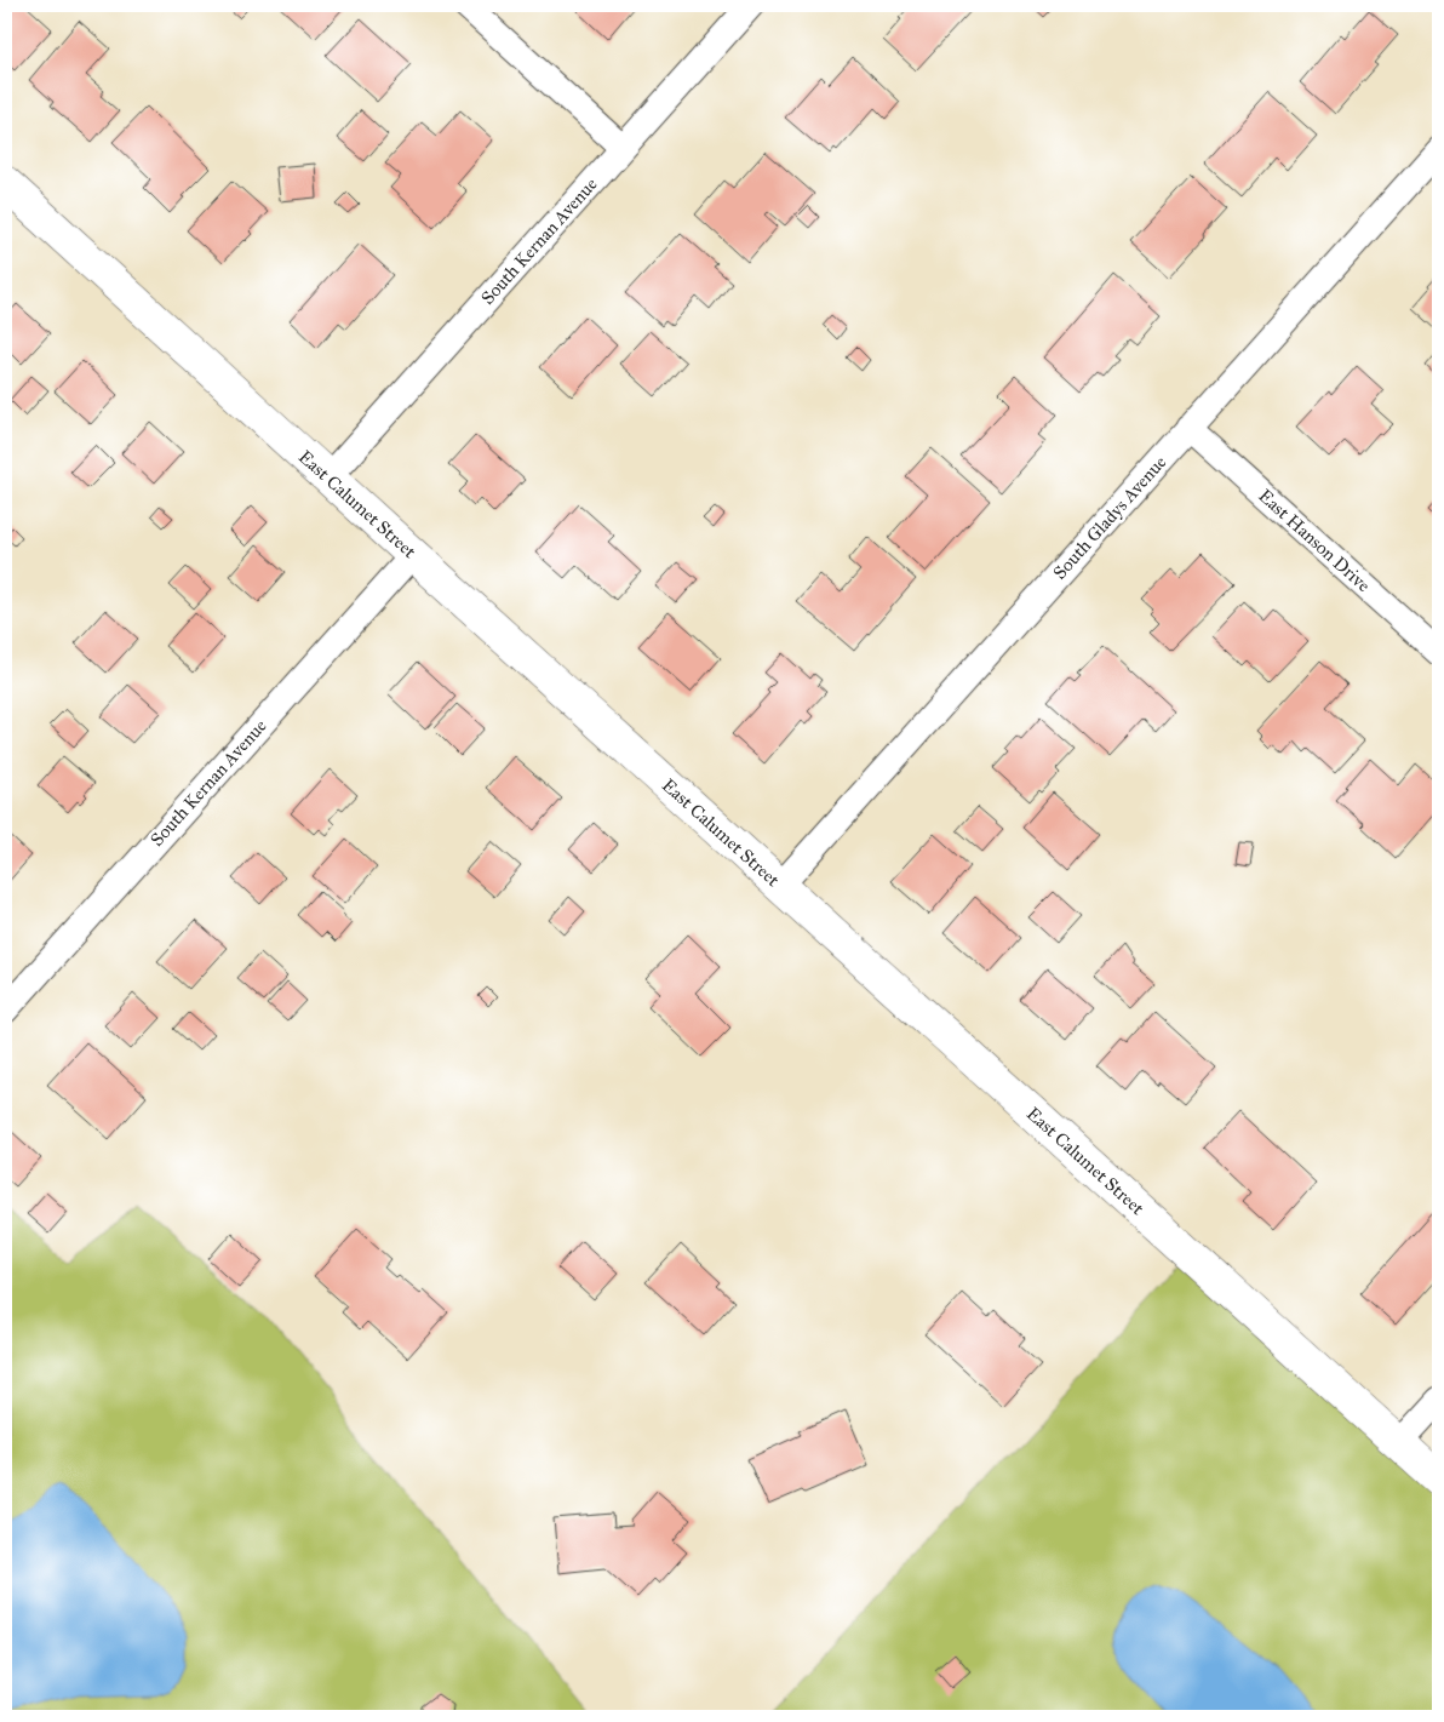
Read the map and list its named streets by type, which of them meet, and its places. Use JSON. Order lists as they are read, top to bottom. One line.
{"streets":{"main road":["East Calumet Street"],"street":["South Kernan Avenue","South Gladys Avenue","East Hanson Drive"]},"crossings":[["South Kernan Avenue","East Calumet Street"],["East Calumet Street","South Gladys Avenue"],["South Gladys Avenue","East Hanson Drive"]]}
